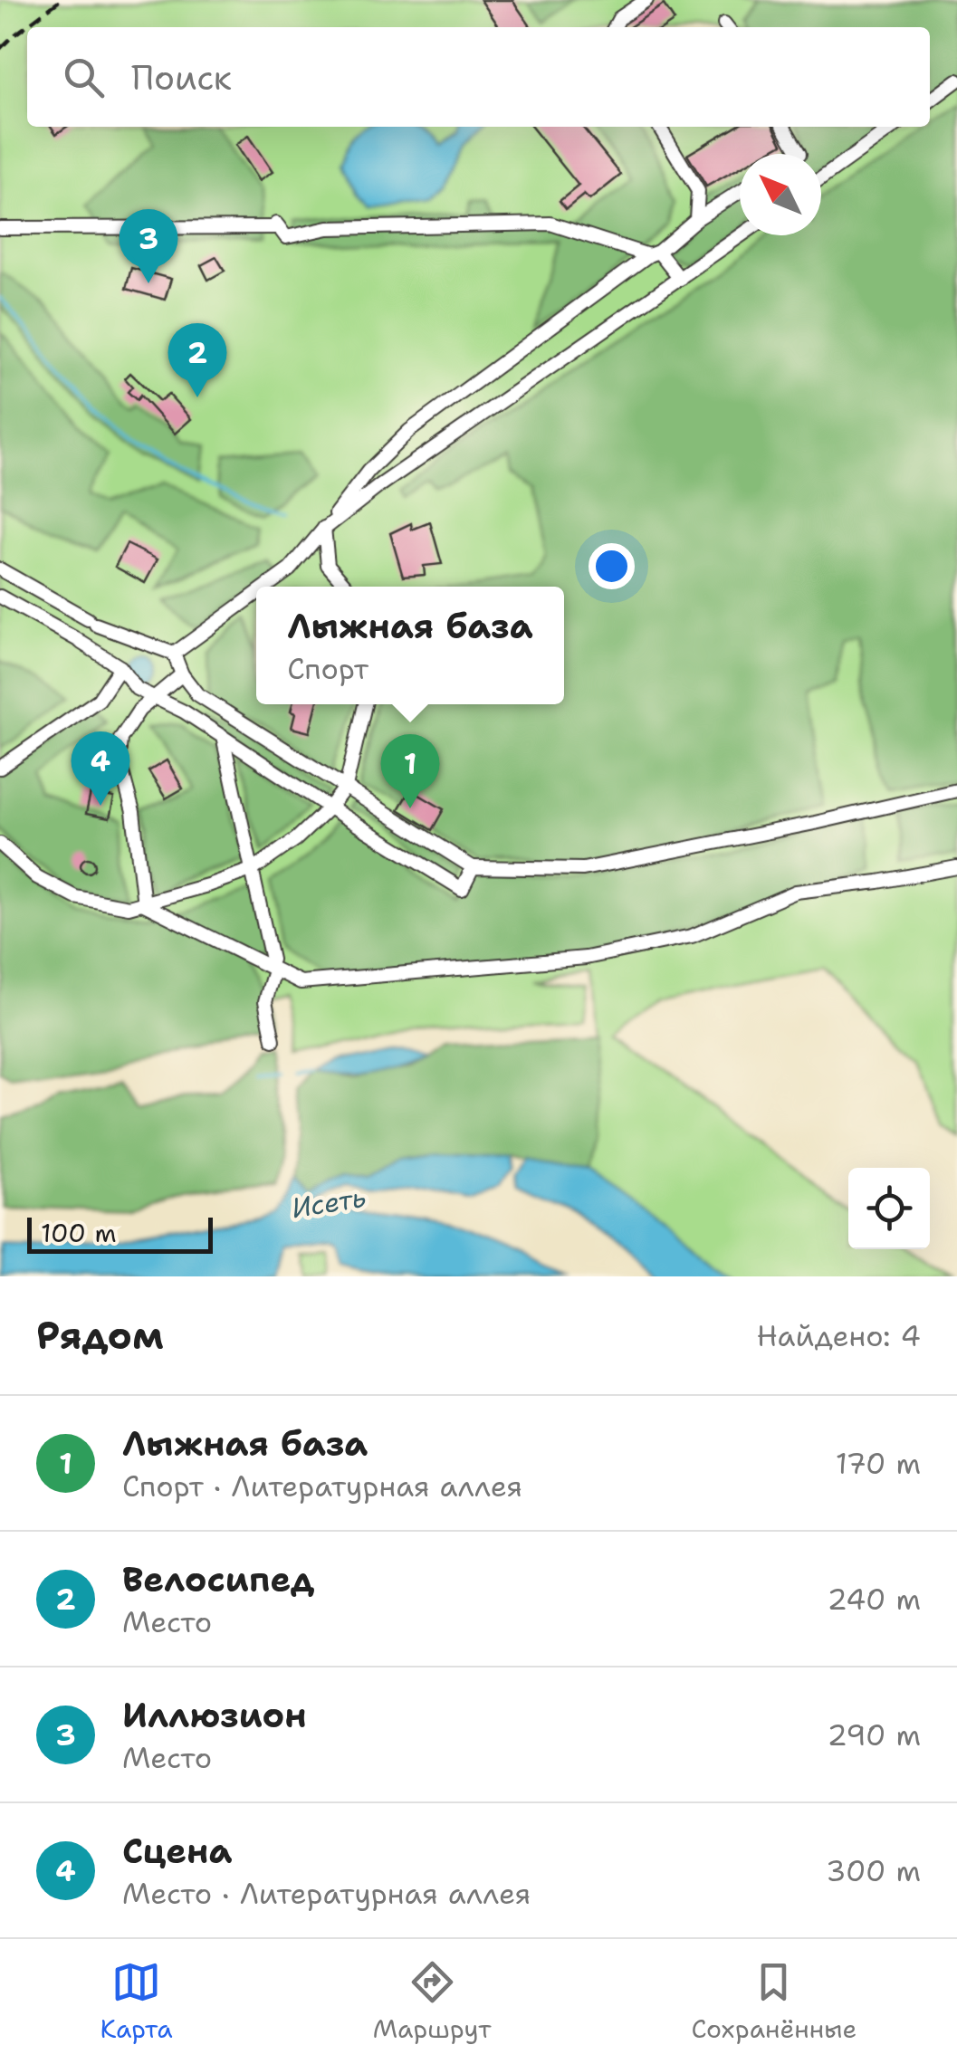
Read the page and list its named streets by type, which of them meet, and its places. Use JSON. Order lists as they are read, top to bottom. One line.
{"water":["Исеть"],"scale_bar":"100 m","north":"top left","page":{"search":"Поиск","pins":["3","2","4","1"],"popup":["Лыжная база","Спорт"],"scale":"100 m","heading":["Рядом","Найдено: 4"],"list":[{"mark":"1","name":"Лыжная база","note":"Спорт · Литературная аллея","value":"170 m"},{"mark":"2","name":"Велосипед","note":"Место","value":"240 m"},{"mark":"3","name":"Иллюзион","note":"Место","value":"290 m"},{"mark":"4","name":"Сцена","note":"Место · Литературная аллея","value":"300 m"}],"nav":["Карта","Маршрут","Сохранённые"]}}
